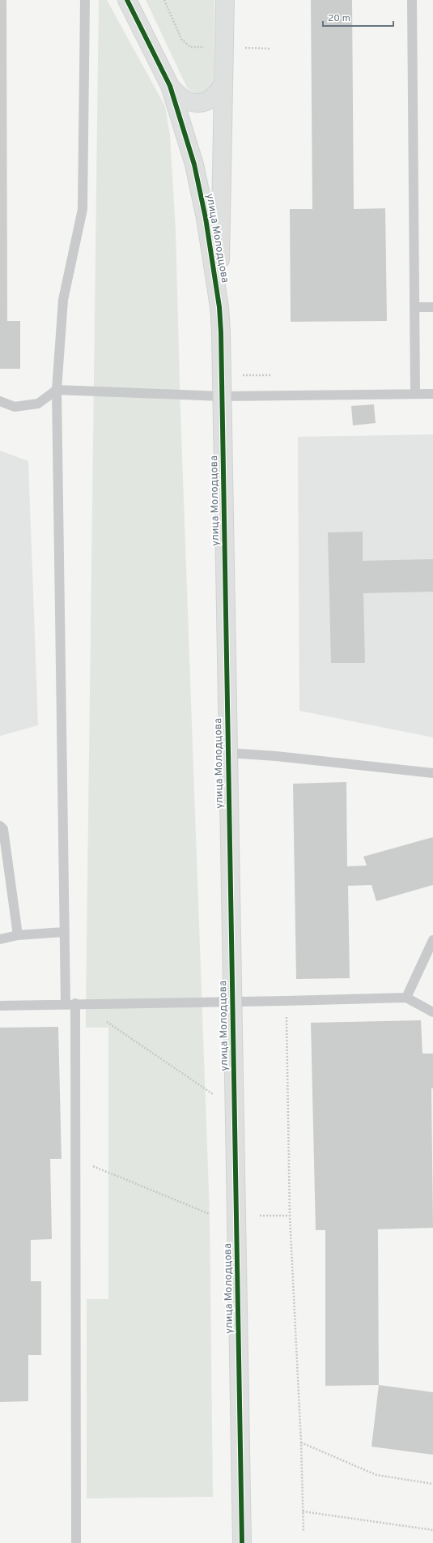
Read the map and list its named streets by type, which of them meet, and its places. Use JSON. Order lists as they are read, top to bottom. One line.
{"streets":{"street":["улица Молодцова"]},"scale_bar":"20 m"}
